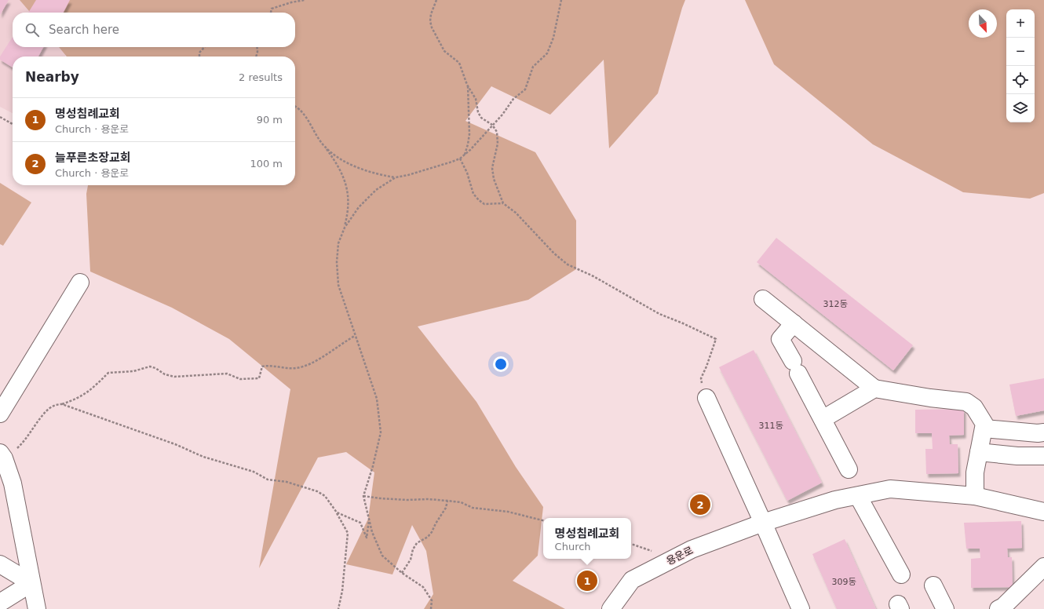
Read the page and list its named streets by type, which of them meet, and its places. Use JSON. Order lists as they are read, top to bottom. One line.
{"streets":{"street":["용운로"]},"house_numbers":["312동","311동","309동"],"north":"bottom right","page":{"map_buttons":["+","−"],"search":"Search here","heading":["Nearby","2 results"],"list":[{"mark":"1","name":"명성침례교회","note":"Church · 용운로","value":"90 m"},{"mark":"2","name":"늘푸른초장교회","note":"Church · 용운로","value":"100 m"}],"pins":["2","1"],"popup":["명성침례교회","Church"]}}
